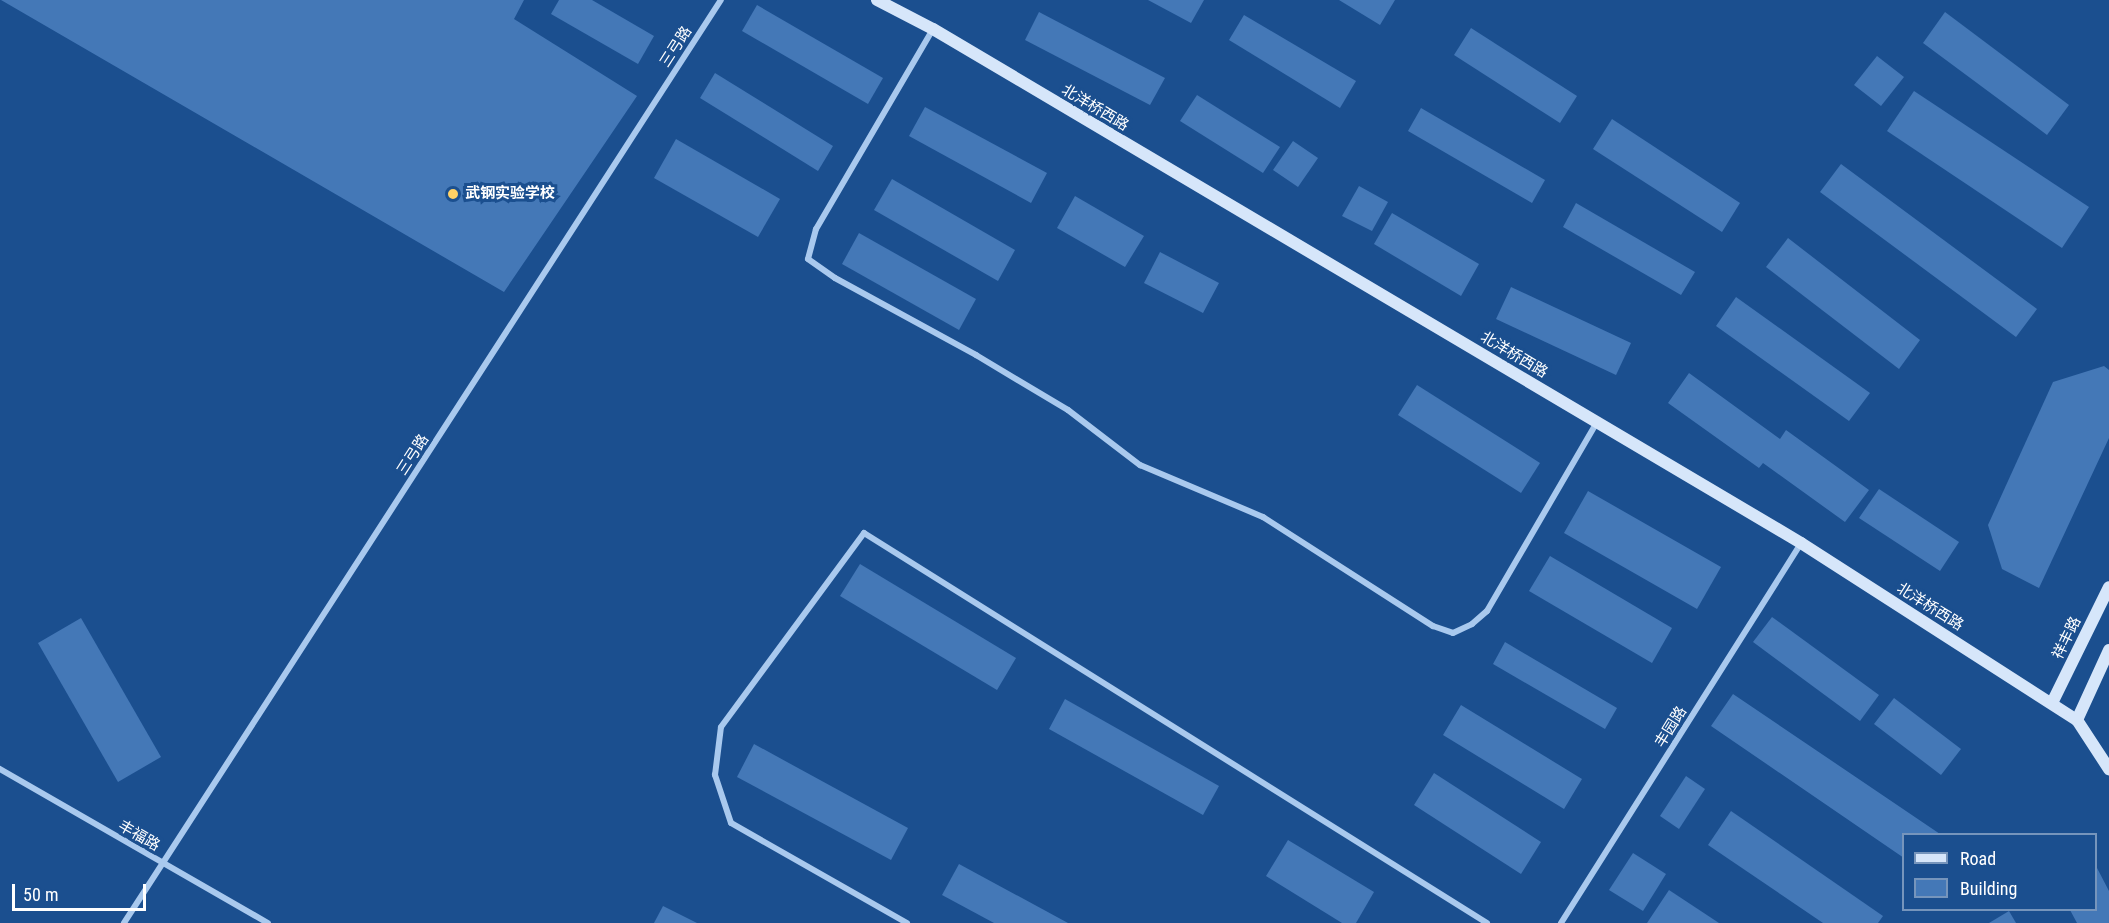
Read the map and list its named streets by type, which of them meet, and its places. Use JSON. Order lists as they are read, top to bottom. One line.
{"streets":{"main road":["北洋桥西路","祥丰路"],"street":["三弓路","丰园路","丰福路"]},"crossings":[["三弓路","丰福路"],["北洋桥西路","祥丰路"],["北洋桥西路","丰园路"]],"places":["武钢实验学校"],"legend":["Road","Building"],"scale_bar":"50 m"}
